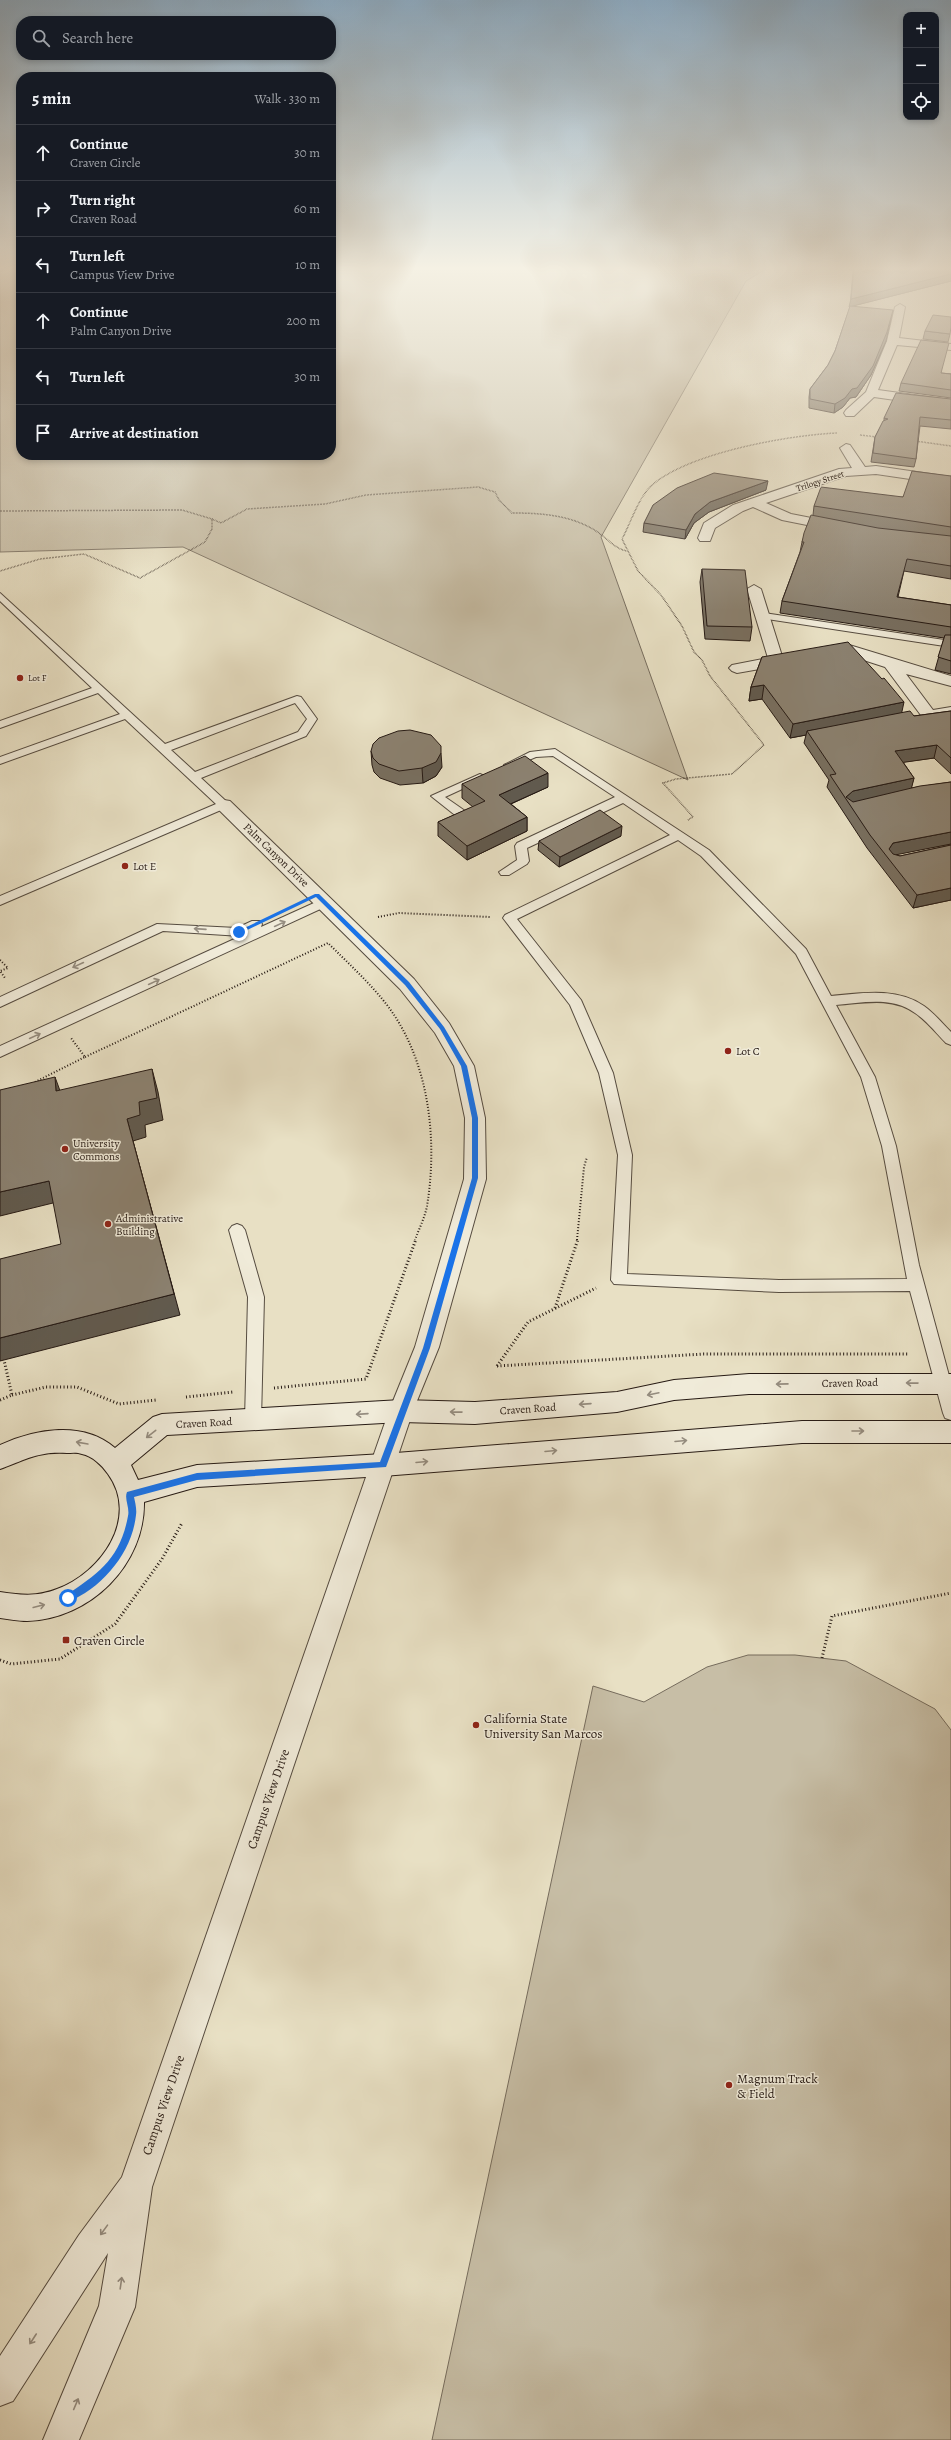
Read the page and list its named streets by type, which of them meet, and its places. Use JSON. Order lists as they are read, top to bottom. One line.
{"streets":{"street":["Trilogy Street","Palm Canyon Drive","Craven Road","Campus View Drive"]},"crossings":[["Palm Canyon Drive","Craven Road"],["Palm Canyon Drive","Campus View Drive"],["Craven Road","Campus View Drive"]],"places":{"other":["Lot F","Lot E","Lot C","University Commons","Administrative Building","California State University San Marcos","Magnum Track & Field"],"transit":["Craven Circle"]},"page":{"map_buttons":["+","−"],"search":"Search here","heading":["5 min","Walk · 330 m"],"list":[["Continue","Craven Circle","30 m"],["Turn right","Craven Road","60 m"],["Turn left","Campus View Drive","10 m"],["Continue","Palm Canyon Drive","200 m"],["Turn left","30 m"],"Arrive at destination"]}}
